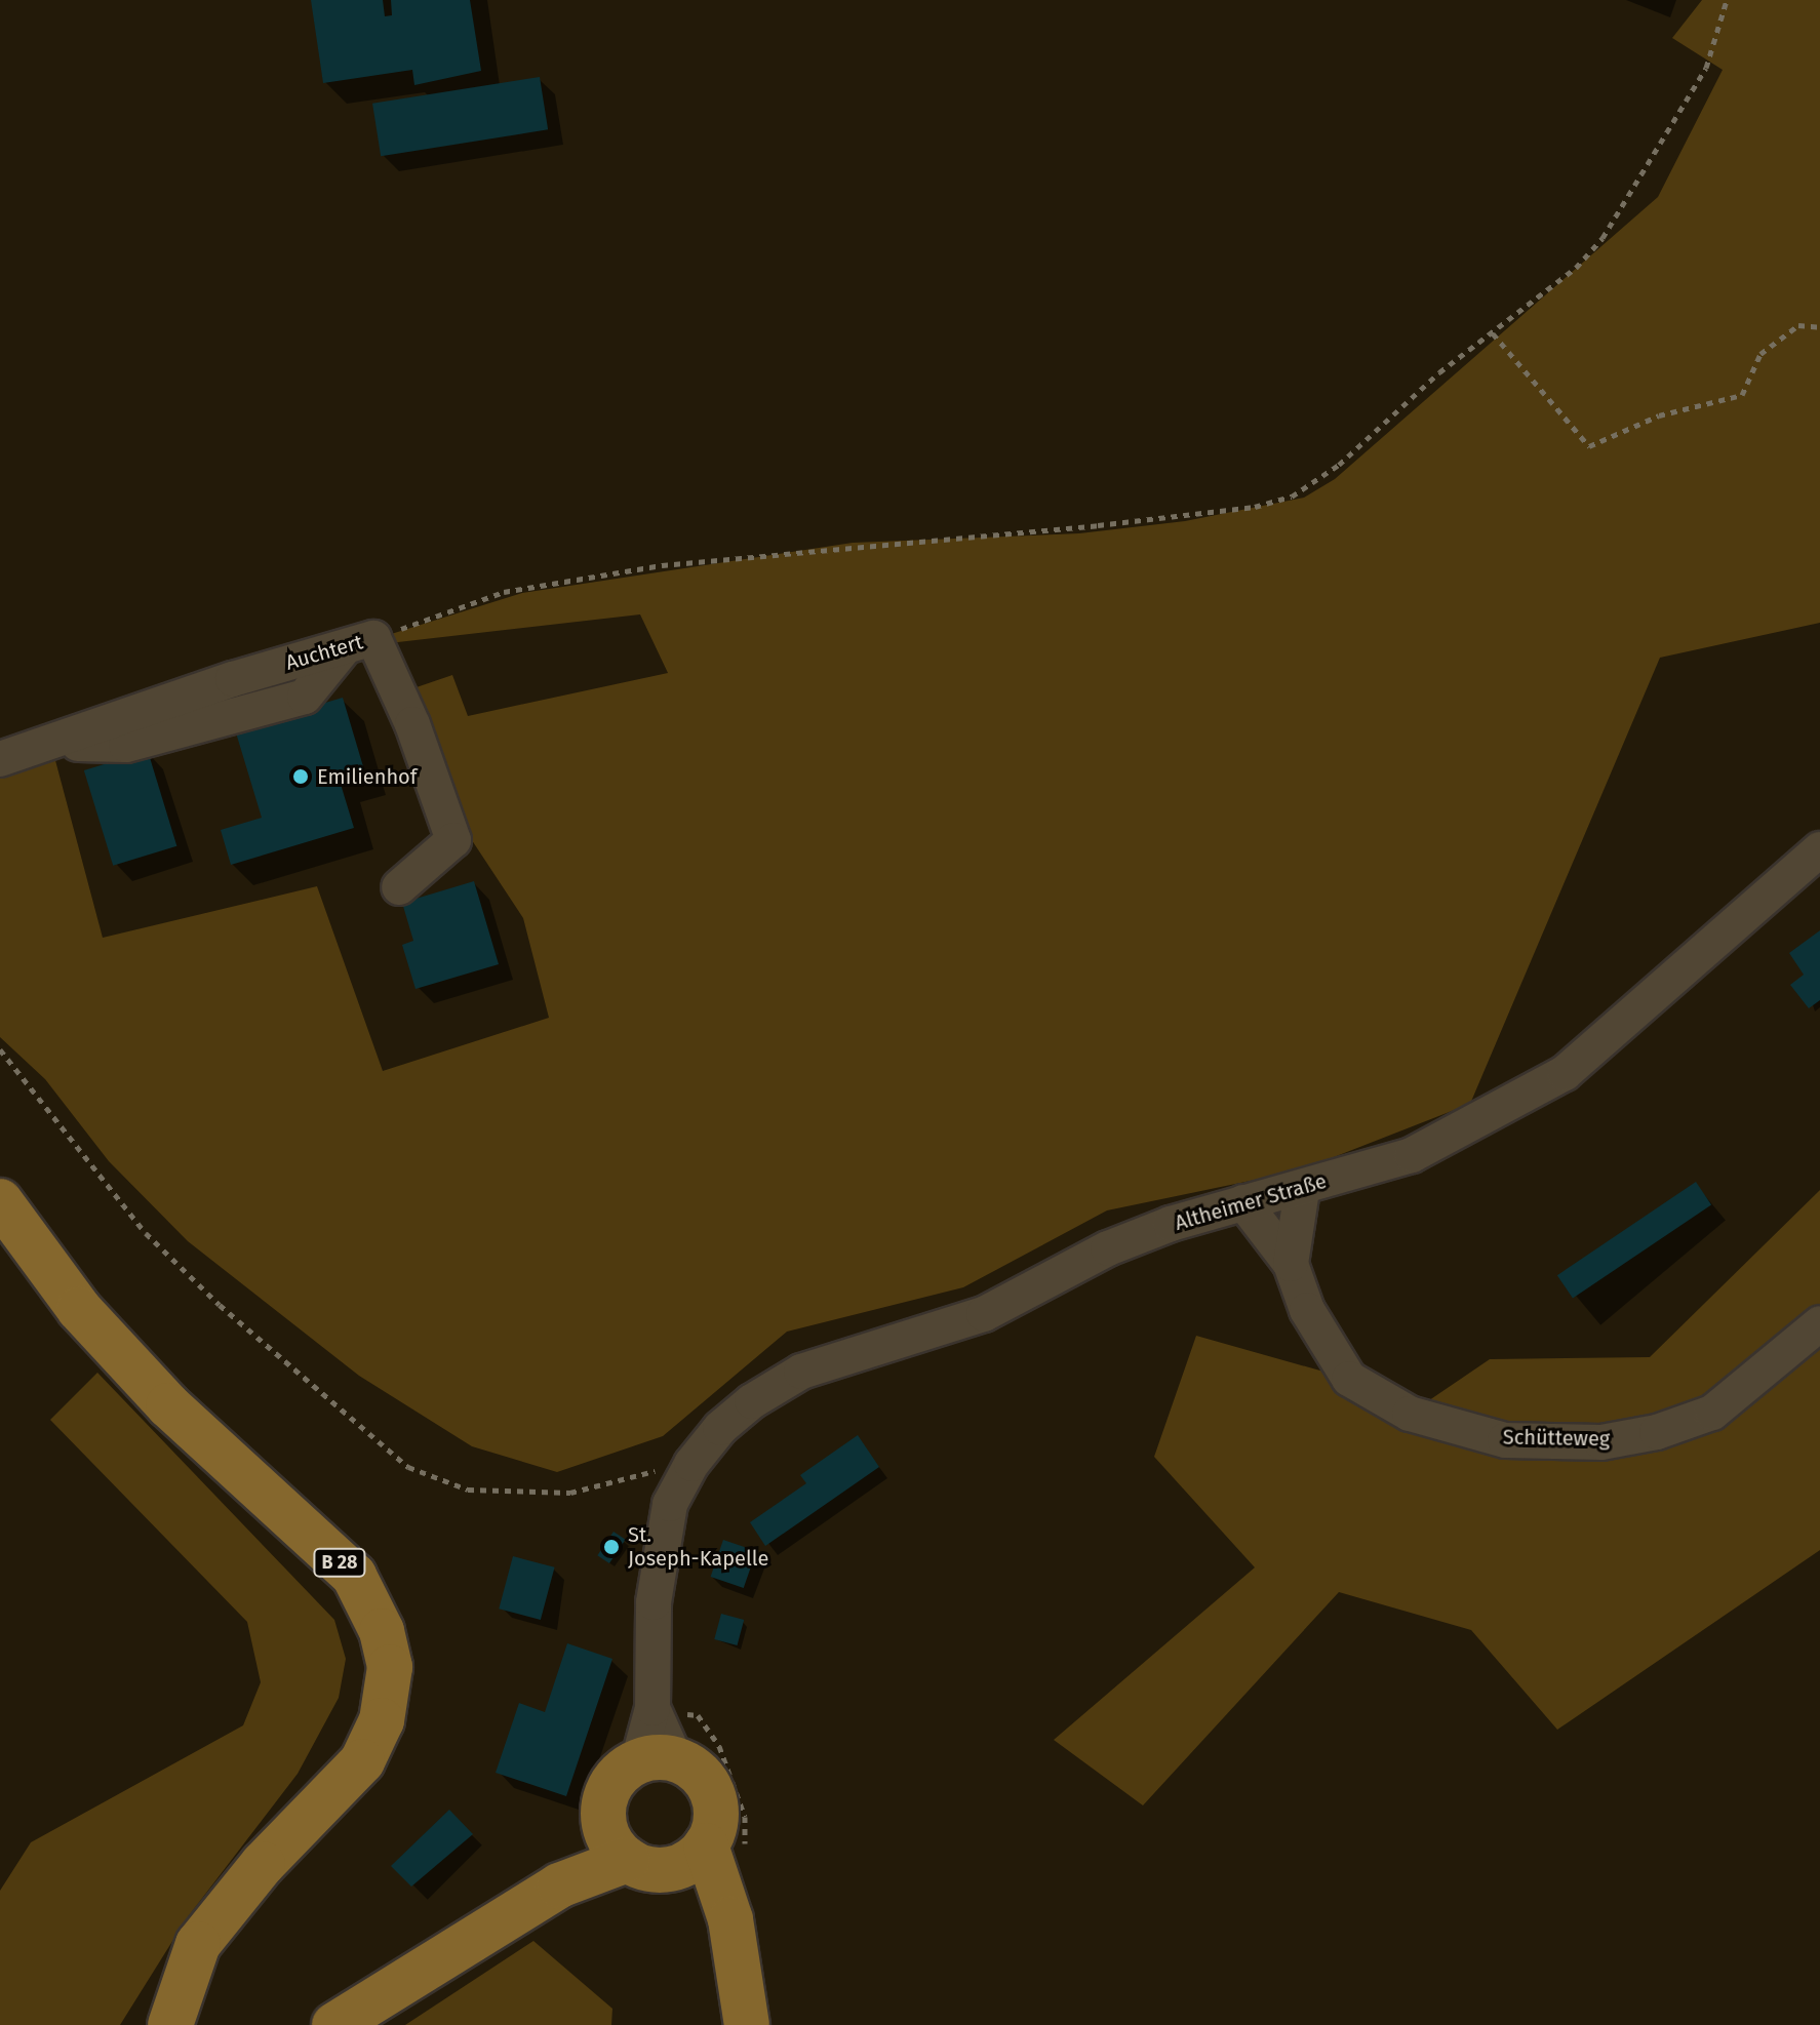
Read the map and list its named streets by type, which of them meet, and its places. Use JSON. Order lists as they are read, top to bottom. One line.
{"streets":{"main road":["B 28"],"street":["Auchtert","Altheimer Straße","Schütteweg"]},"crossings":[["Altheimer Straße","Schütteweg"]],"places":["Emilienhof","St. Joseph-Kapelle"]}
